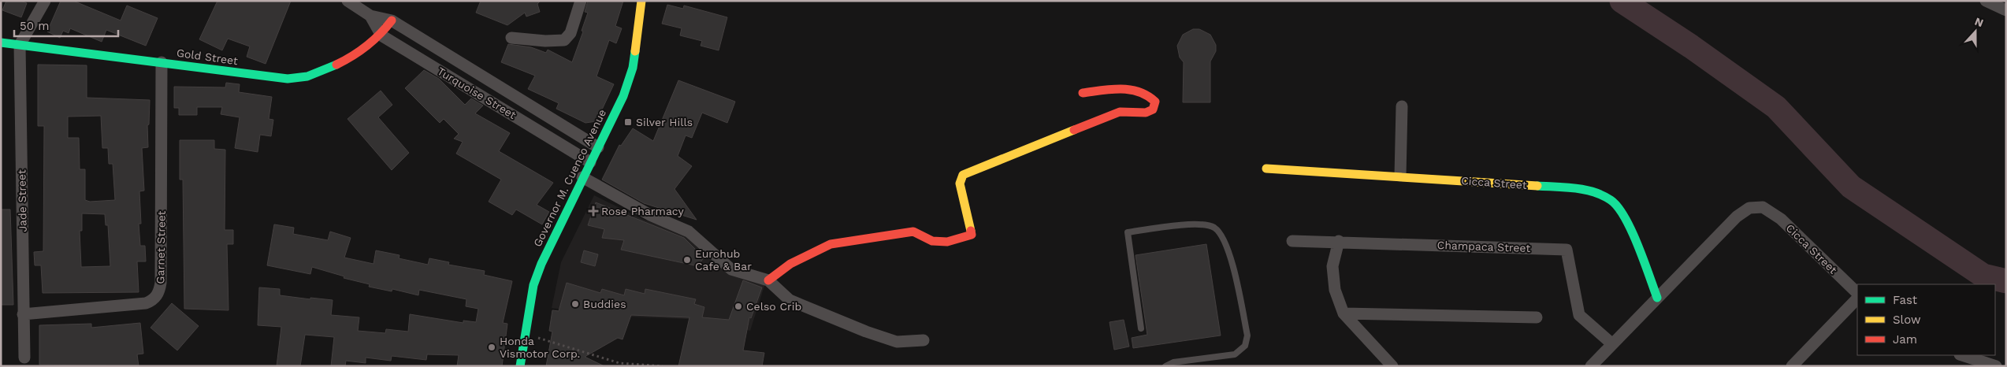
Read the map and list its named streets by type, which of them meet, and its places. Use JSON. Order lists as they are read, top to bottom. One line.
{"streets":{"street":["Gold Street","Turquoise Street","Governor M. Cuenco Avenue","Cicca Street","Jade Street","Champaca Street","Garnet Street"]},"crossings":[["Gold Street","Turquoise Street"],["Gold Street","Jade Street"],["Gold Street","Garnet Street"],["Turquoise Street","Governor M. Cuenco Avenue"],["Cicca Street","Champaca Street"],["Jade Street","Garnet Street"]],"places":{"transit":["Silver Hills"],"health":["Rose Pharmacy"],"other":["Eurohub Cafe & Bar","Buddies","Celso Crib","Honda Vismotor Corp."]},"legend":["Fast","Slow","Jam"],"scale_bar":"50 m","north":"top"}
